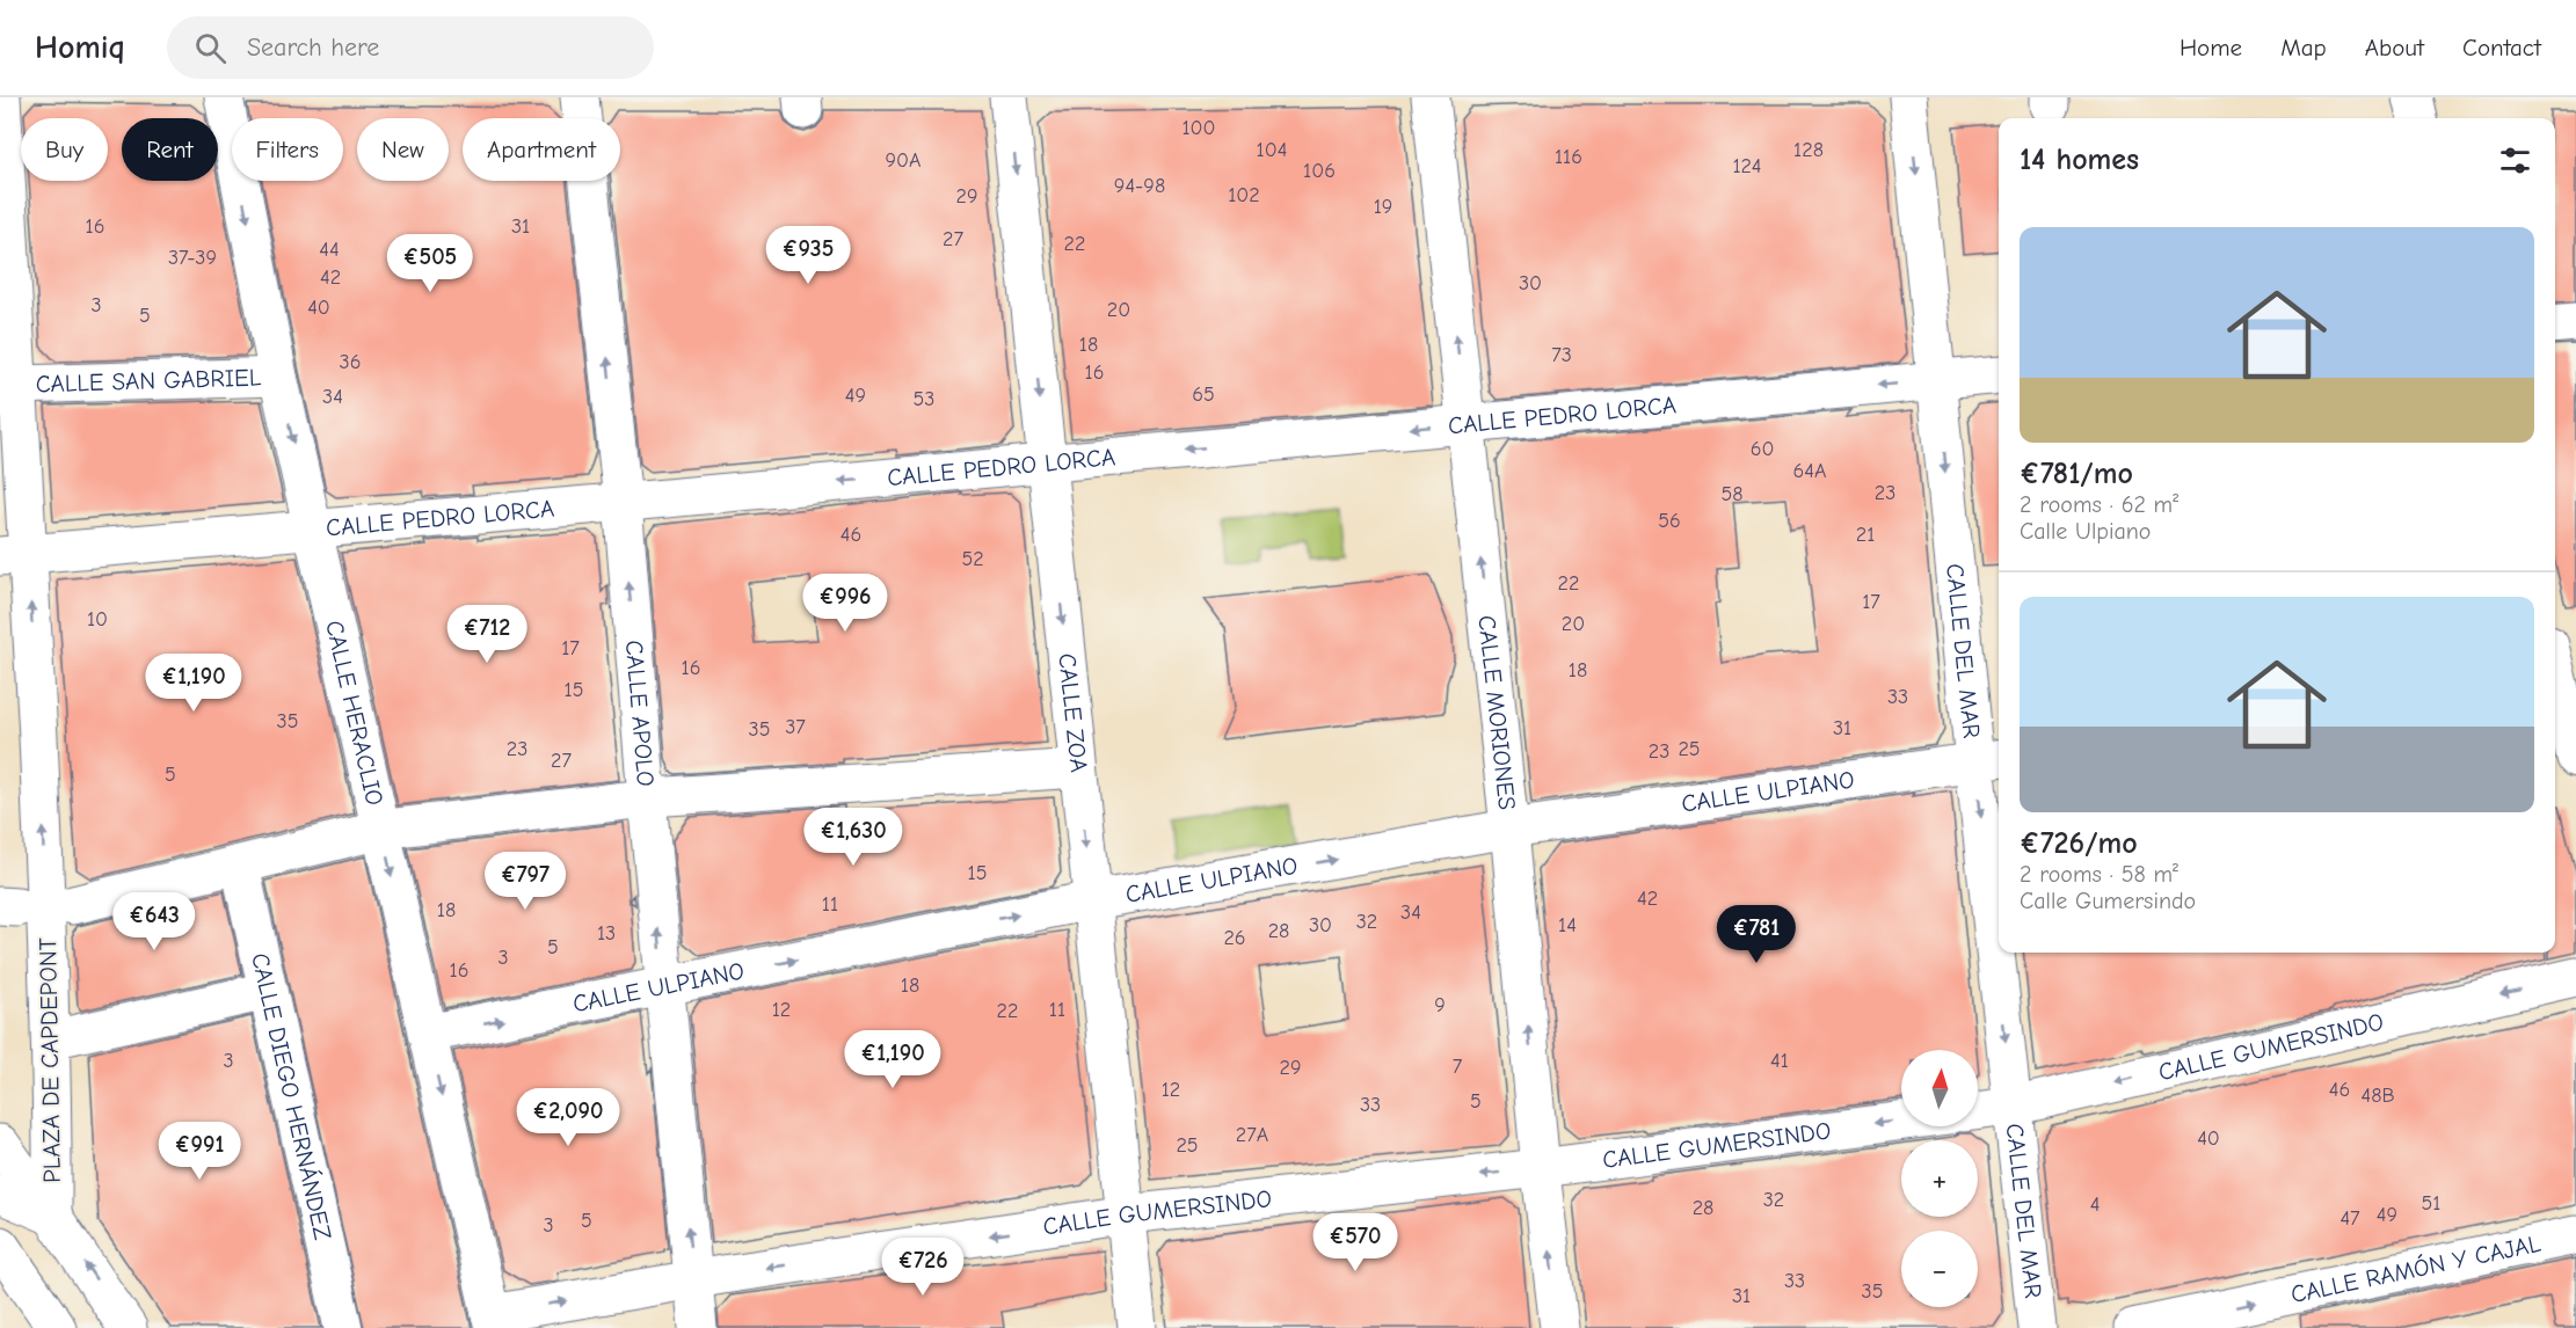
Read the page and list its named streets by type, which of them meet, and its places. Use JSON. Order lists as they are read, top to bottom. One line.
{"streets":{"street":["CALLE SAN GABRIEL","CALLE PEDRO LORCA","CALLE DEL MAR","CALLE APOLO","CALLE ZOA","CALLE MORIONES","CALLE HERACLIO","CALLE ULPIANO","CALLE GUMERSINDO","PLAZA DE CAPDEPONT","CALLE DIEGO HERNÁNDEZ","CALLE RAMÓN Y CAJAL"]},"crossings":[["CALLE SAN GABRIEL","CALLE HERACLIO"],["CALLE SAN GABRIEL","PLAZA DE CAPDEPONT"],["CALLE PEDRO LORCA","CALLE DEL MAR"],["CALLE PEDRO LORCA","CALLE APOLO"],["CALLE PEDRO LORCA","CALLE ZOA"],["CALLE PEDRO LORCA","CALLE MORIONES"],["CALLE PEDRO LORCA","CALLE HERACLIO"],["CALLE PEDRO LORCA","PLAZA DE CAPDEPONT"],["CALLE DEL MAR","CALLE ULPIANO"],["CALLE DEL MAR","CALLE GUMERSINDO"],["CALLE APOLO","CALLE ULPIANO"],["CALLE APOLO","CALLE GUMERSINDO"],["CALLE ZOA","CALLE ULPIANO"],["CALLE ZOA","CALLE GUMERSINDO"],["CALLE MORIONES","CALLE ULPIANO"],["CALLE MORIONES","CALLE GUMERSINDO"],["CALLE HERACLIO","CALLE ULPIANO"],["CALLE HERACLIO","CALLE GUMERSINDO"]],"one_way":["CALLE DEL MAR","CALLE APOLO","CALLE ZOA","CALLE MORIONES","CALLE HERACLIO","CALLE RAMÓN Y CAJAL"],"house_numbers":["100","104","128","116","90A","124","106","94-98","102","29","19","16","31","27","22","44","37-39","42","30","3","40","20","5","18","73","36","16","65","49","34","53","60","64A","23","58","56","46","21","52","22","17","10","20","17","16","18","15","33","35","37","31","35","23","25","23","27","5","15","42","11","18","34","32","30","14","28","13","26","5","3","16","18","9","12","11","22","3","41","7","29","12","46","48B","5","33","27A","40","25","32","51","4","28","49","47","5","3","33","35","31"],"north":"top","page":{"header":"Homiq","search":"Search here","nav":["Home","Map","About","Contact"],"chip":["Buy","Rent","Filters","New","Apartment"],"heading":"14 homes","list":[{"name":"€781/mo","note":"2 rooms · 62 m² · Calle Ulpiano"},{"name":"€726/mo","note":"2 rooms · 58 m² · Calle Gumersindo"}],"price":["€935","€505","€996","€712","€1,190","€1,630","€797","€643","€781","€1,190","€2,090","€991","€570","€726"],"map_buttons":["+","−"]}}
